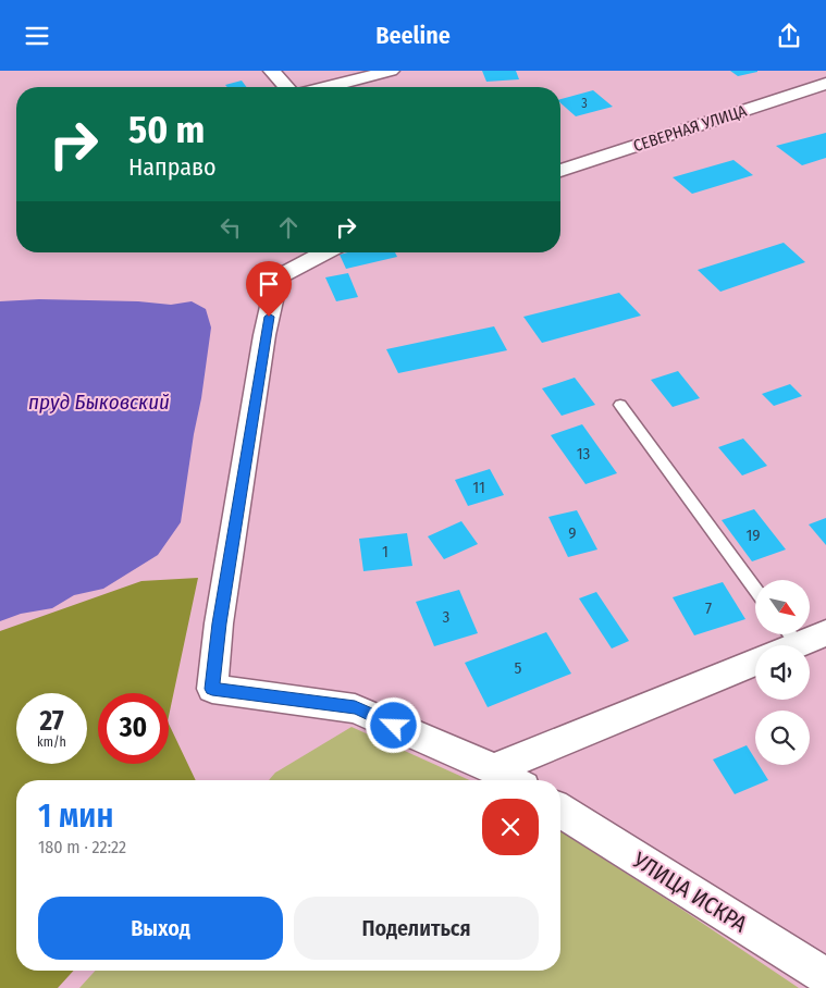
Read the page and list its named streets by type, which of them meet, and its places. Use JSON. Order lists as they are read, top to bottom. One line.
{"streets":{"street":["СЕВЕРНАЯ УЛИЦА","УЛИЦА ИСКРА"]},"water":["пруд Быковский"],"house_numbers":["3","13","11","9","19","1","7","3","5"],"north":"bottom right","page":{"header":"Beeline","turn":["50 m","Направо"],"speed":"27 km/h","limit":"30","heading":["1 мин","180 m · 22:22"],"buttons":["Выход","Поделиться"]}}
